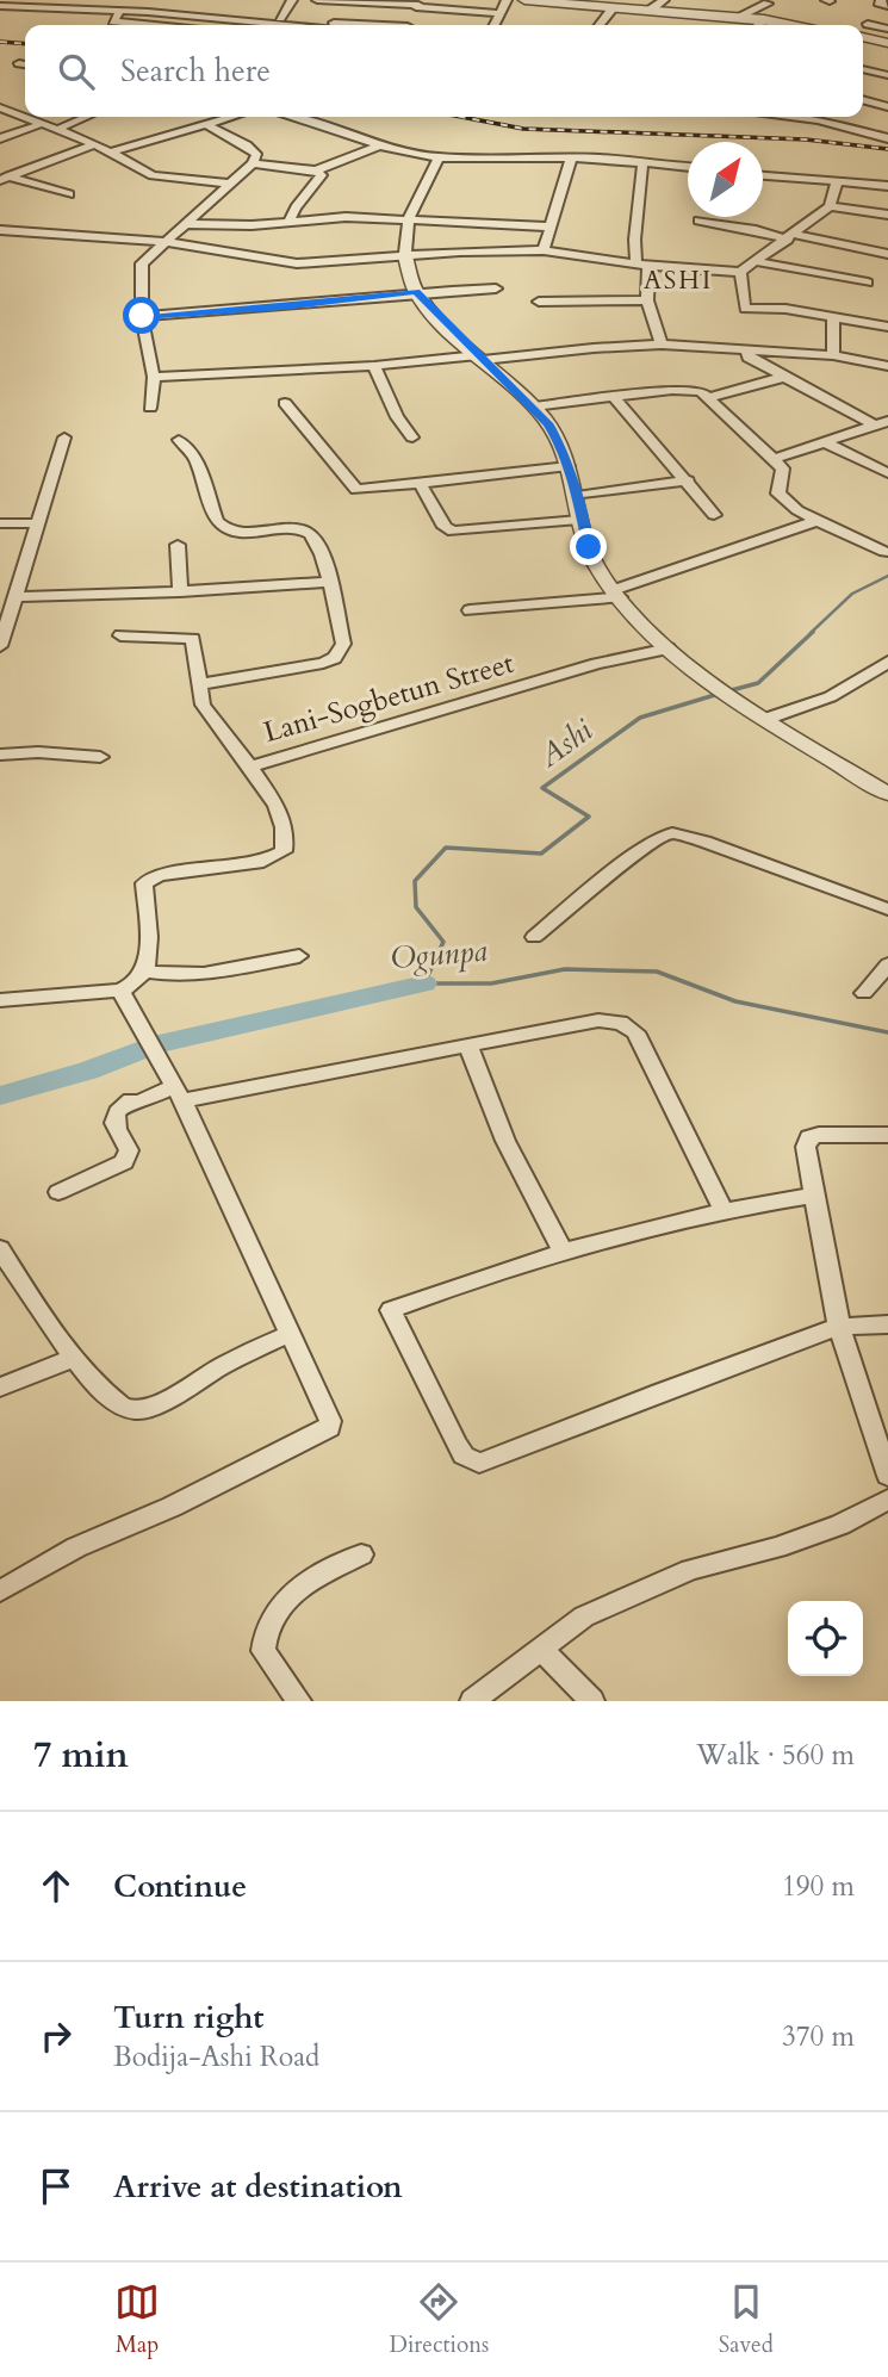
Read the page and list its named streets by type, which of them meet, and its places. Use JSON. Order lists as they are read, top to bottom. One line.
{"streets":{"street":["Lani-Sogbetun Street"]},"districts":["ASHI"],"water":["Ashi","Ogunpa"],"north":"top right","page":{"search":"Search here","heading":["7 min","Walk · 560 m"],"list":[["Continue","190 m"],["Turn right","Bodija-Ashi Road","370 m"],"Arrive at destination"],"nav":["Map","Directions","Saved"]}}
